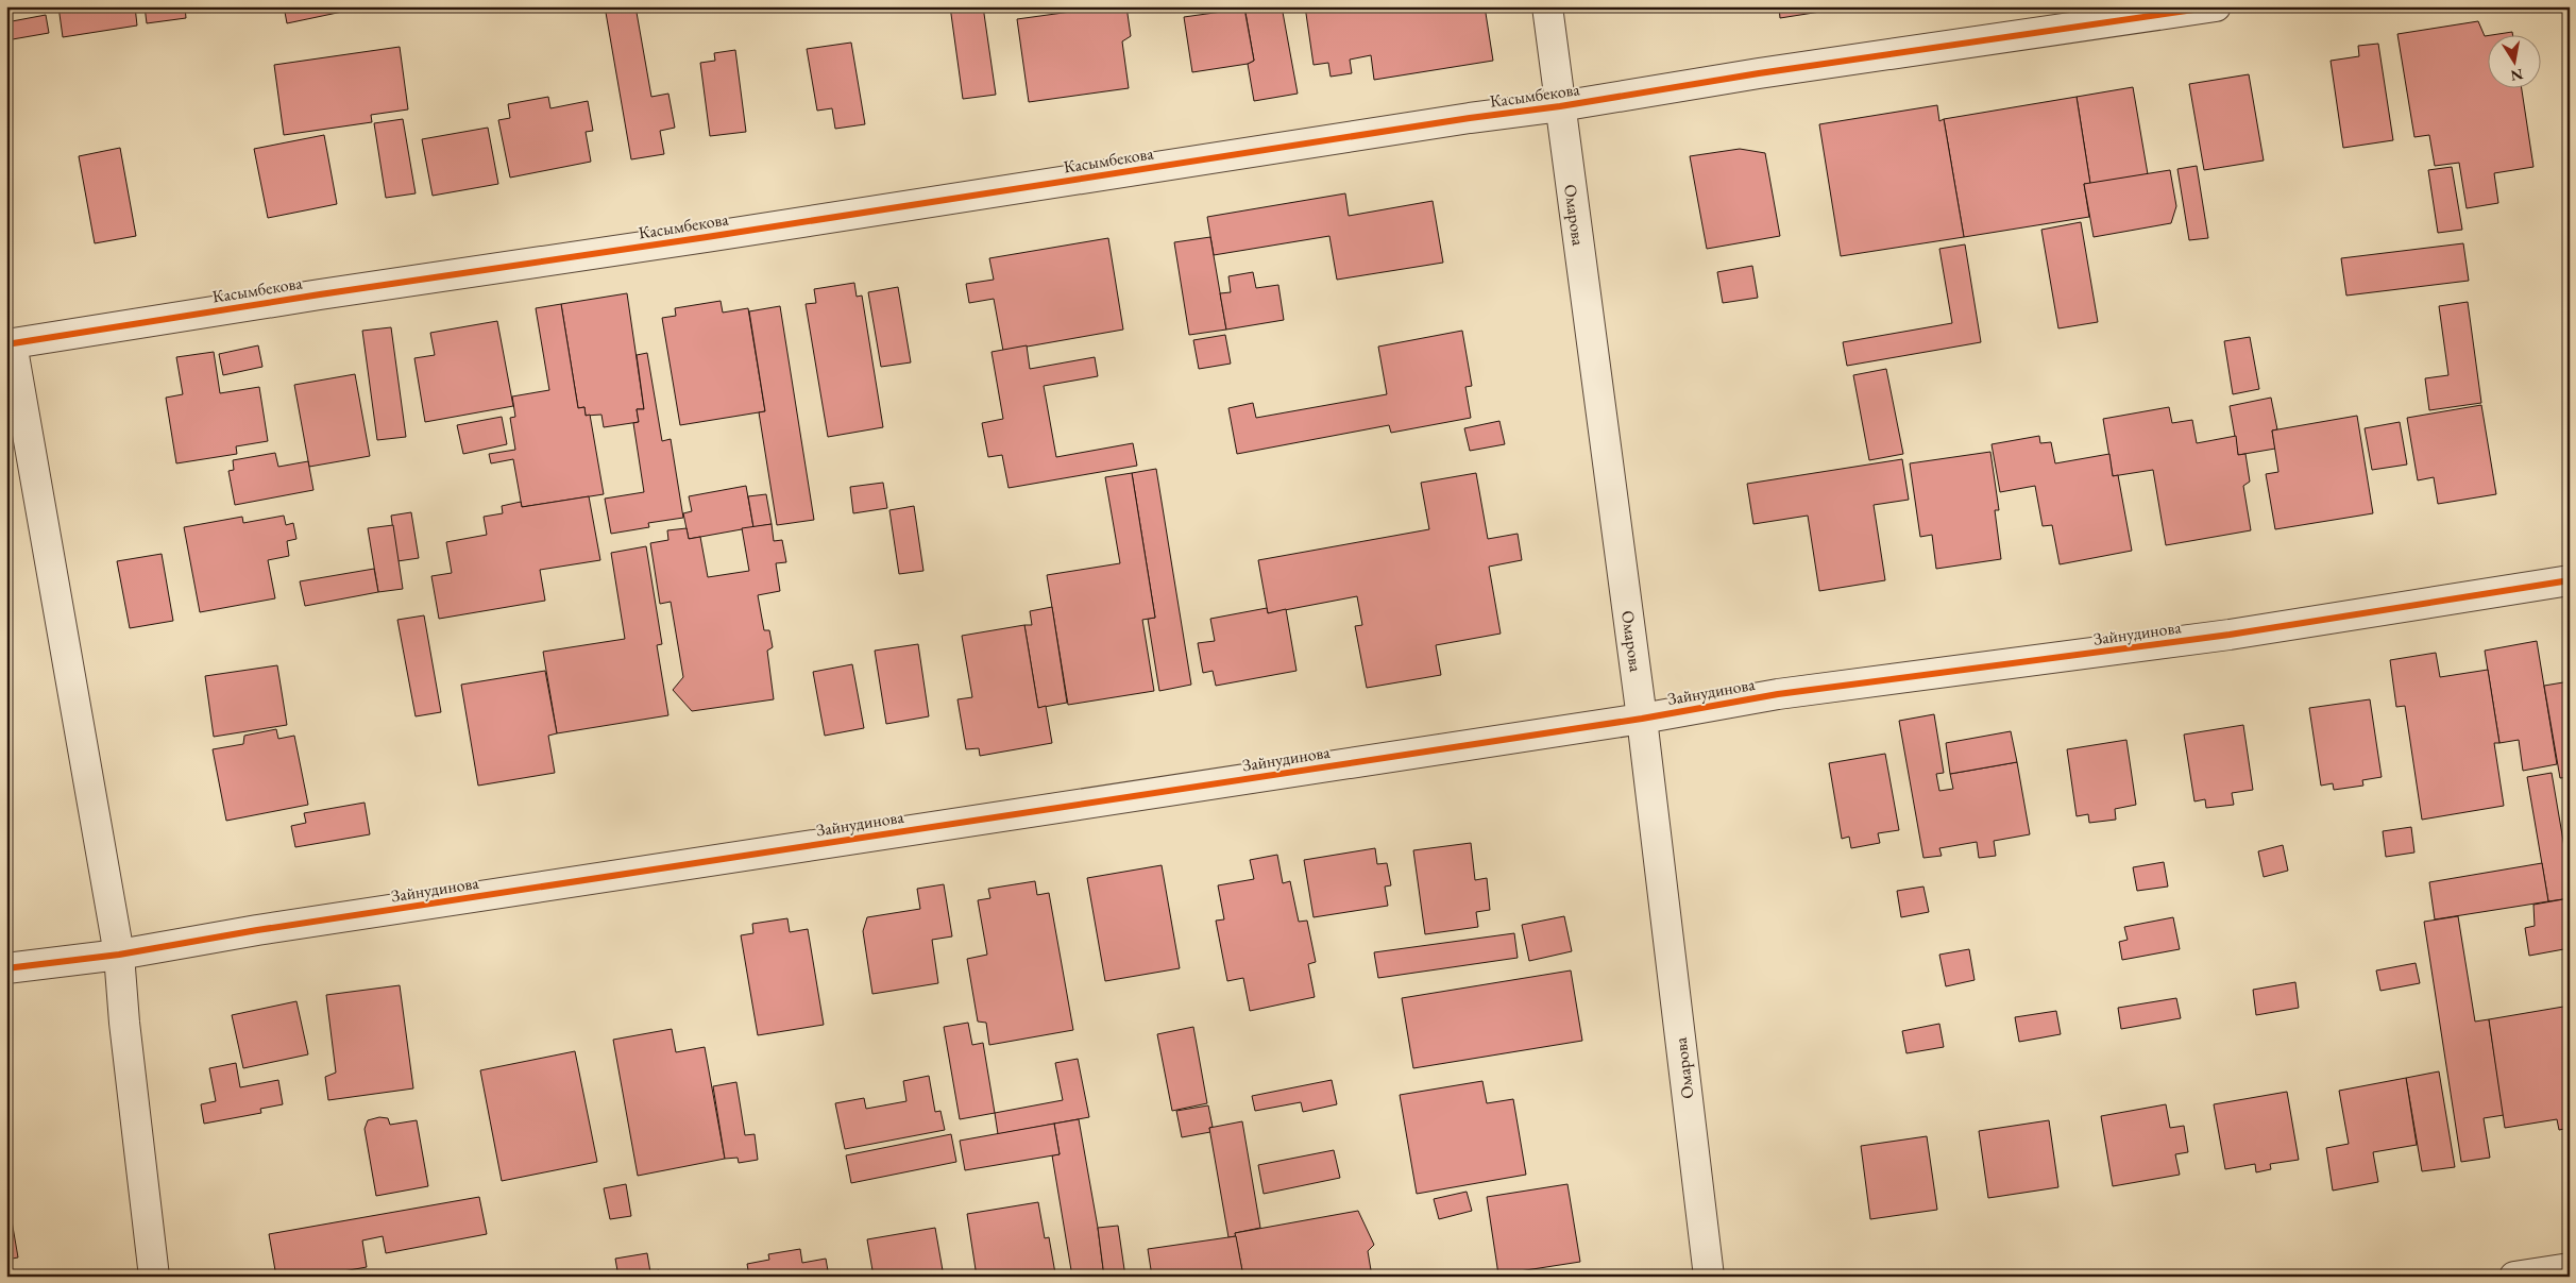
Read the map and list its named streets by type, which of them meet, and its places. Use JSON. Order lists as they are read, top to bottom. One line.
{"streets":{"street":["Касымбекова","Омарова","Зайнудинова"]},"crossings":[["Касымбекова","Омарова"],["Омарова","Зайнудинова"]],"north":"bottom"}
